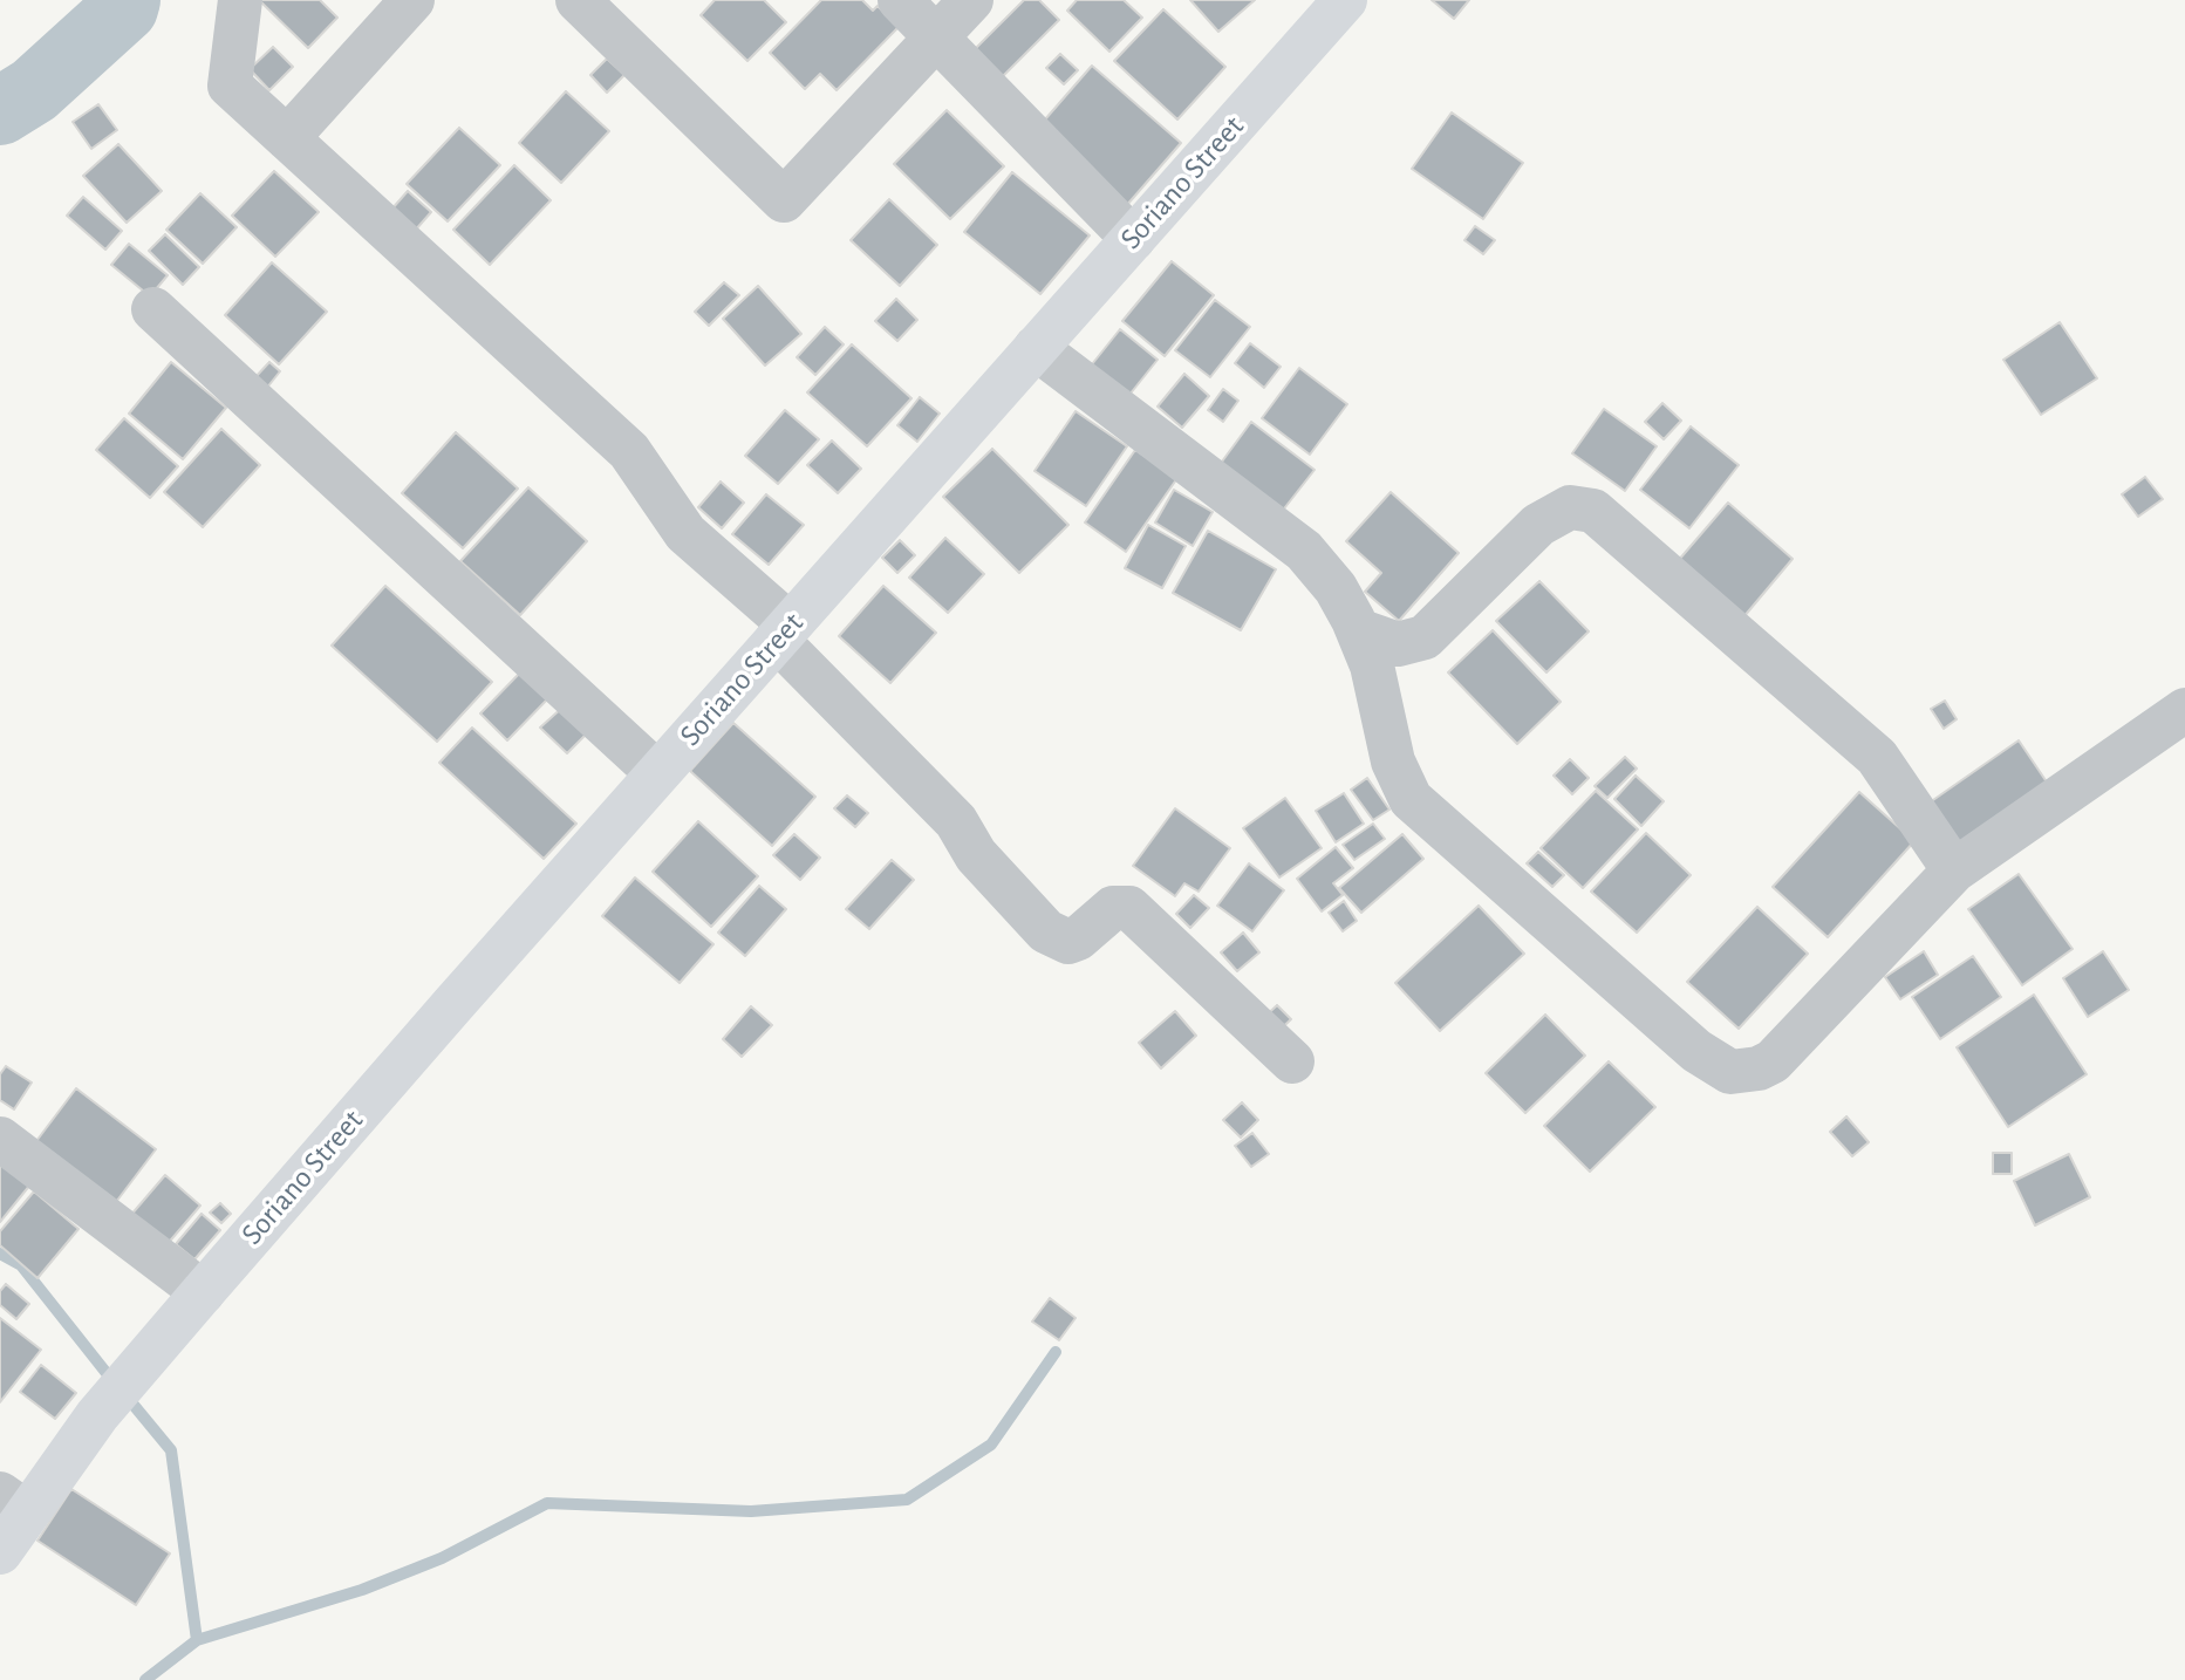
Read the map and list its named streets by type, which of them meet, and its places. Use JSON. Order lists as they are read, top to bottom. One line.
{"streets":{"main road":["Soriano Street"]}}
